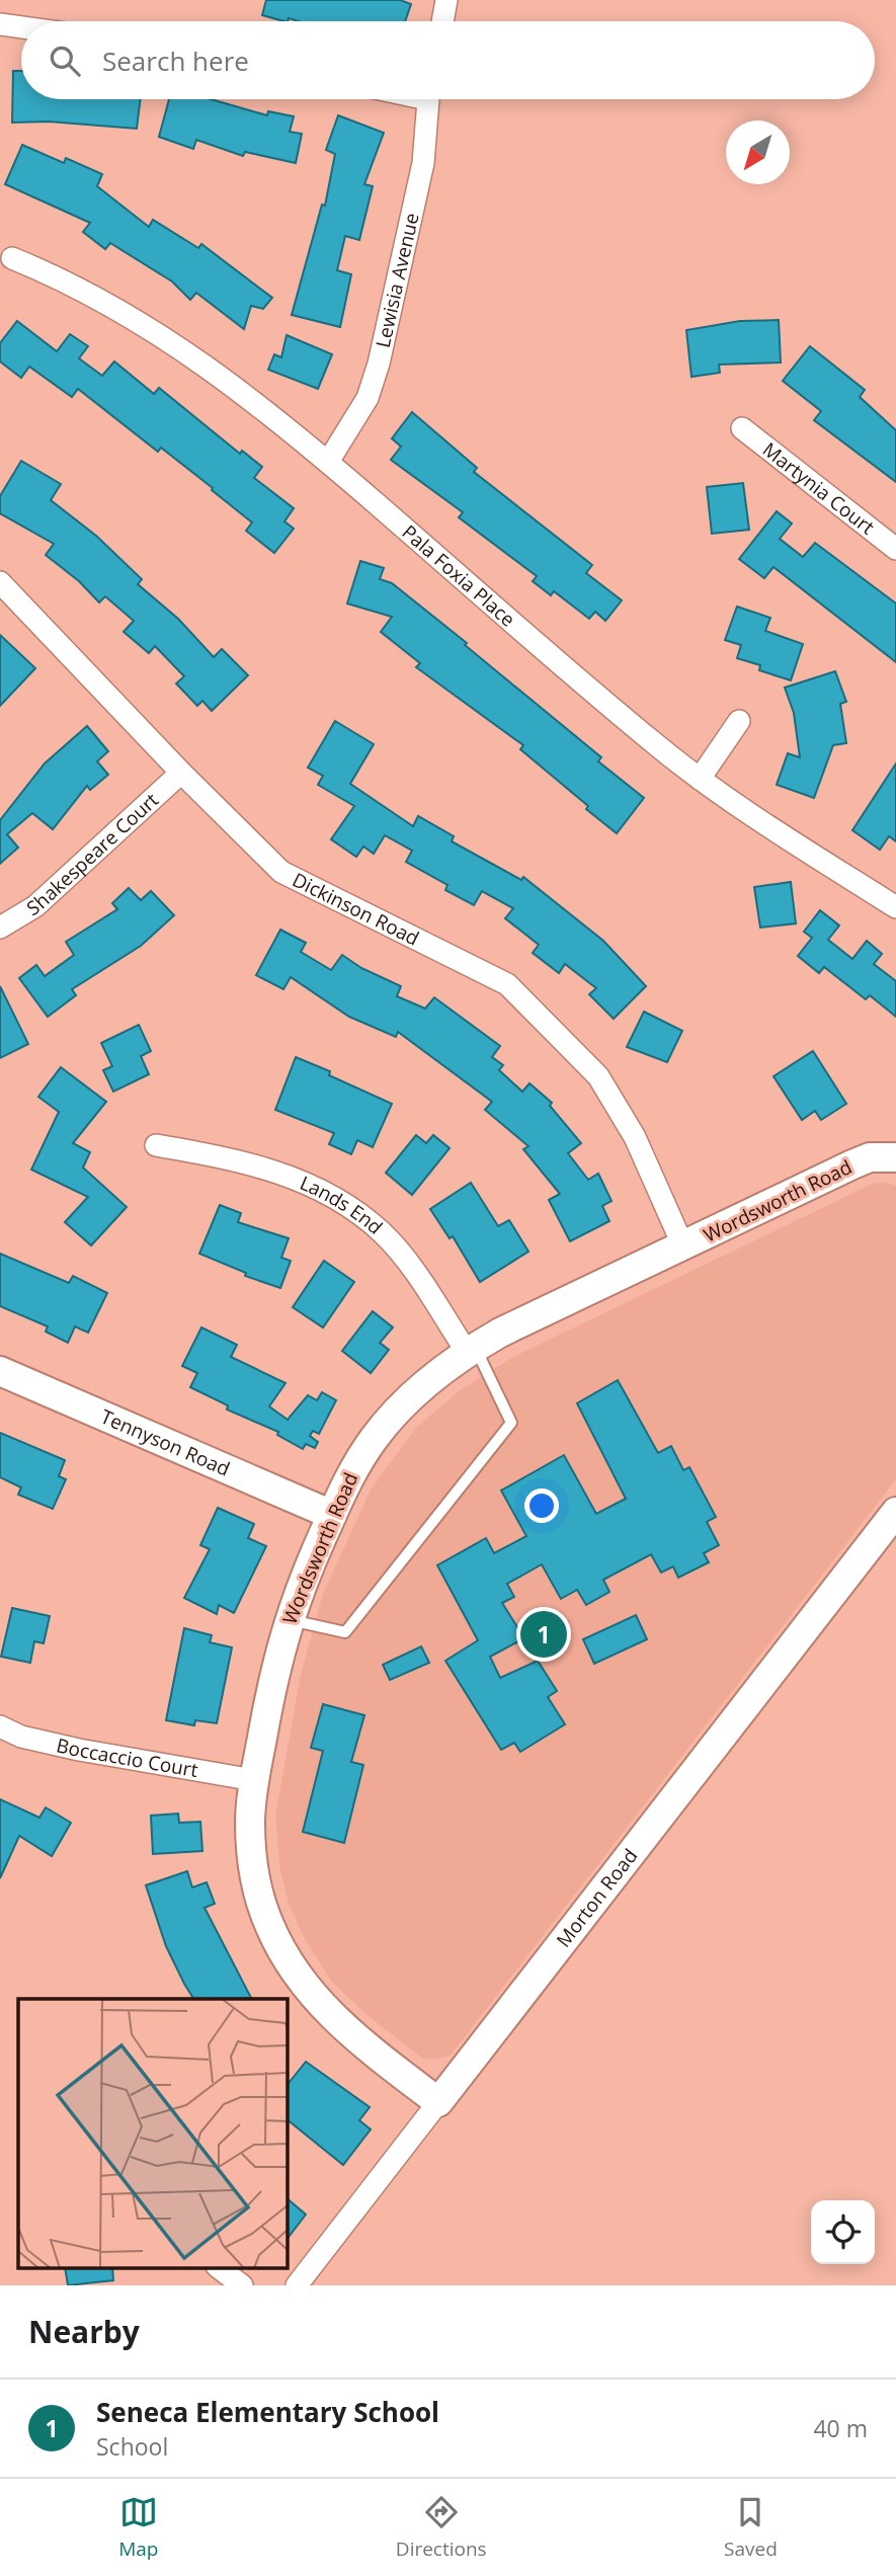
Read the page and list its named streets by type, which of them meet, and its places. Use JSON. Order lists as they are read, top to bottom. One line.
{"streets":{"street":["Lewisia Avenue","Martynia Court","Pala Foxia Place","Shakespeare Court","Dickinson Road","Wordsworth Road","Lands End","Tennyson Road","Boccaccio Court","Morton Road"]},"crossings":[["Lewisia Avenue","Pala Foxia Place"],["Shakespeare Court","Dickinson Road"],["Dickinson Road","Wordsworth Road"],["Wordsworth Road","Lands End"],["Wordsworth Road","Tennyson Road"],["Wordsworth Road","Boccaccio Court"],["Wordsworth Road","Morton Road"]],"north":"bottom left","page":{"search":"Search here","pins":"1","heading":"Nearby","list":[{"mark":"1","name":"Seneca Elementary School","note":"School","value":"40 m"}],"nav":["Map","Directions","Saved"]}}
